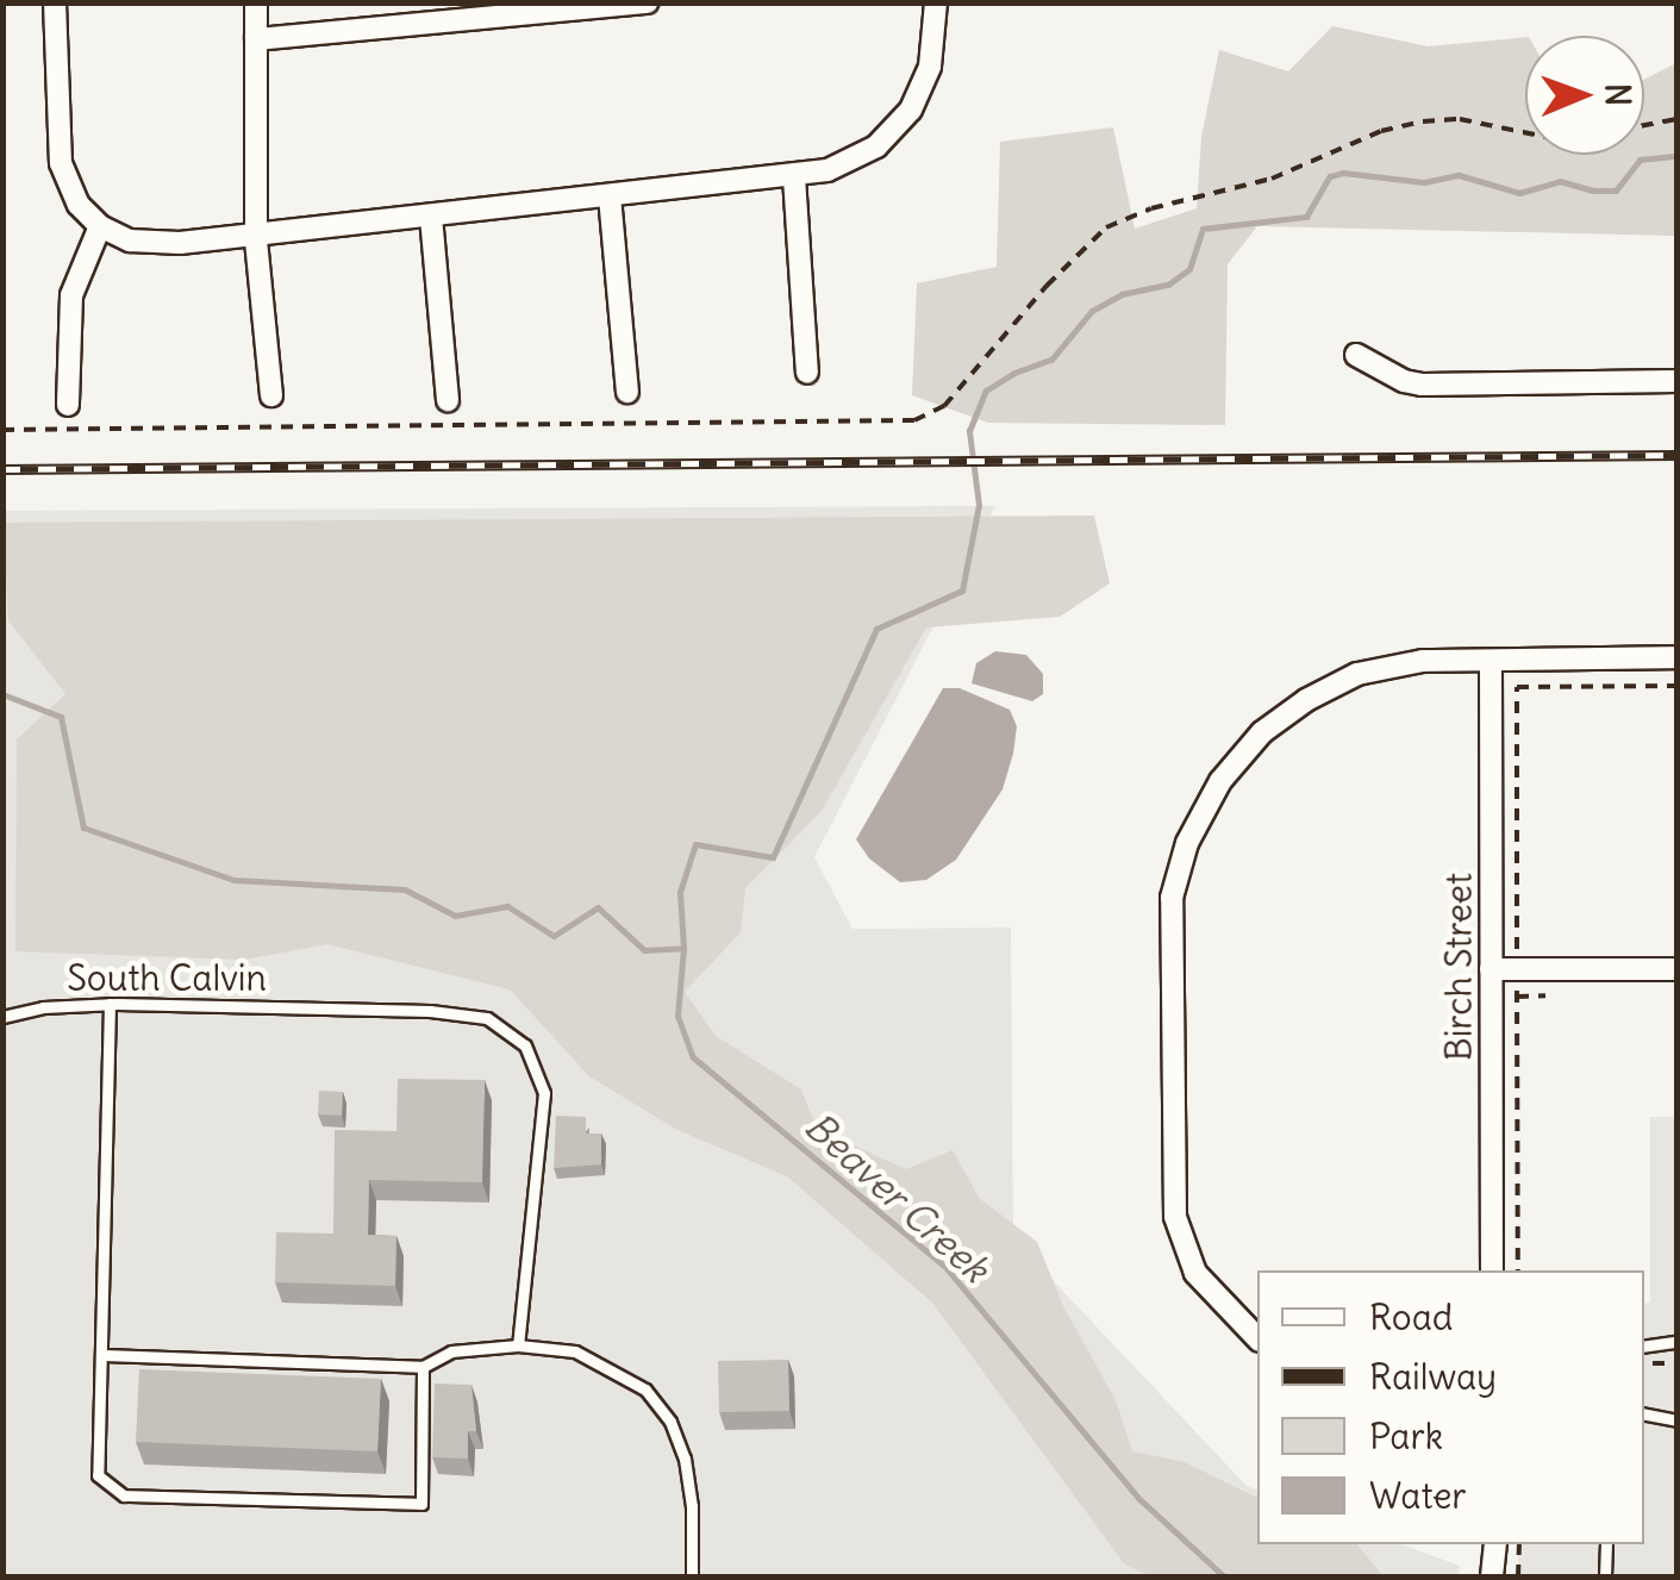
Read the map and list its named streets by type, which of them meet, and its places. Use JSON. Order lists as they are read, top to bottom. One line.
{"streets":{"street":["Birch Street"],"lane":["South Calvin"]},"water":["Beaver Creek"],"legend":["Road","Railway","Park","Water"],"north":"right"}
